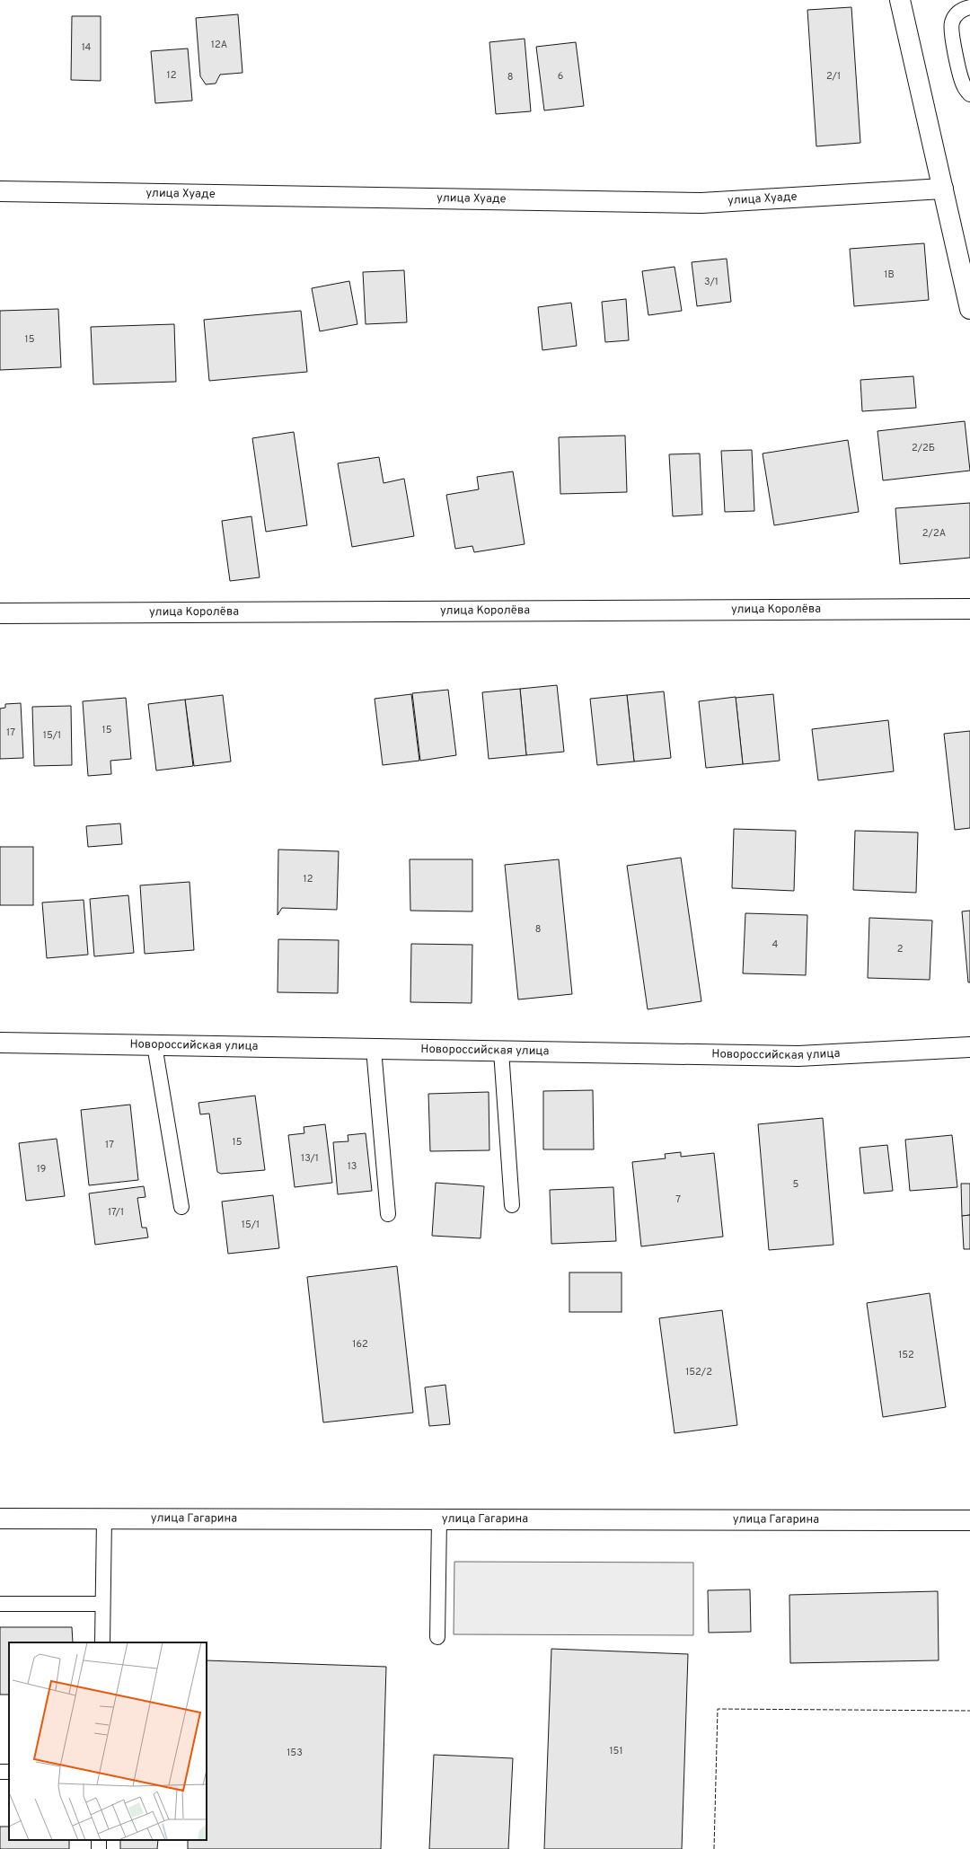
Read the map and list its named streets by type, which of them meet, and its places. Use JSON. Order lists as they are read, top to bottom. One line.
{"streets":{"street":["улица Хуаде","улица Королёва","Новороссийская улица","улица Гагарина"]},"house_numbers":["12А","14","12","6","2/1","8","1В","3/1","15","2/2Б","2/2А","15","17","15/1","12","8","4","2","15","17","13/1","13","19","5","7","17/1","15/1","162","152","152/2","151","153"]}
